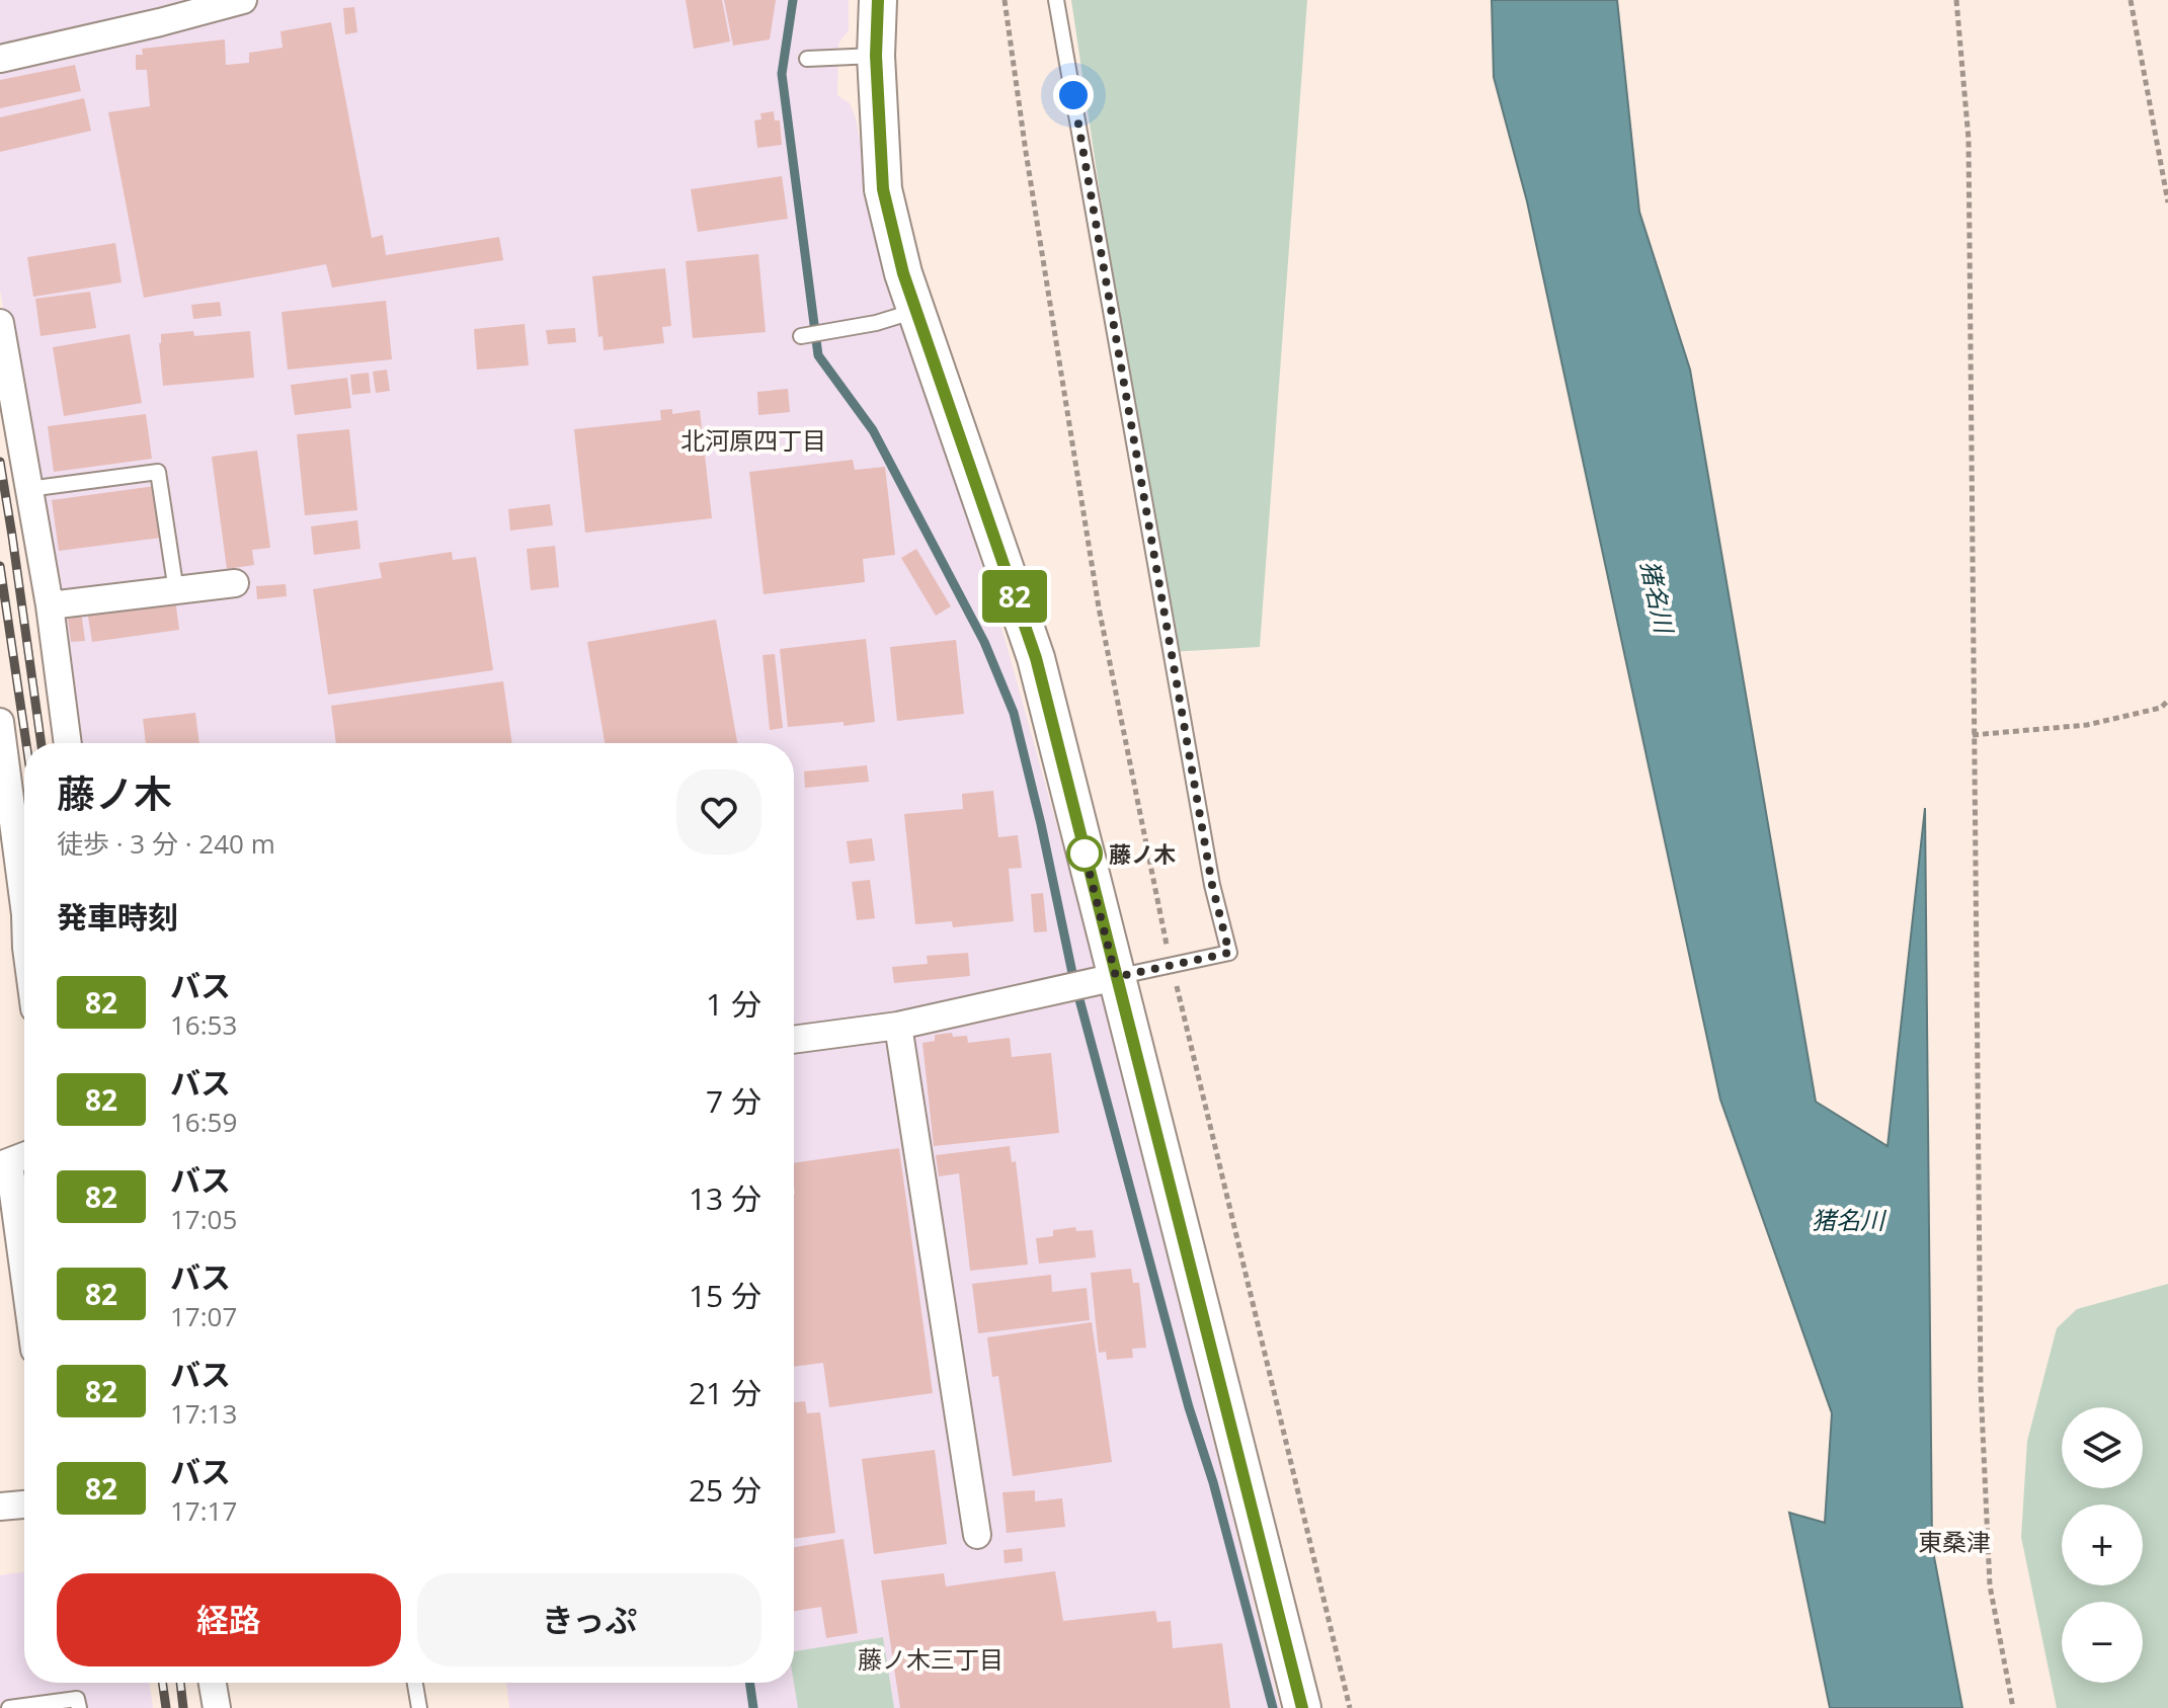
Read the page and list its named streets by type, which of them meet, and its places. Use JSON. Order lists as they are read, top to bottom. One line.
{"districts":["北河原四丁目","東桑津","藤ノ木三丁目"],"water":["猪名川"],"places":["藤ノ木"],"lines":["bus line 82"],"page":{"on_map":"82","heading":[["藤ノ木","徒歩 · 3 分 · 240 m"],"発車時刻"],"list":[{"mark":"82","name":"バス","note":"16:53","value":"1 分"},{"mark":"82","name":"バス","note":"16:59","value":"7 分"},{"mark":"82","name":"バス","note":"17:05","value":"13 分"},{"mark":"82","name":"バス","note":"17:07","value":"15 分"},{"mark":"82","name":"バス","note":"17:13","value":"21 分"},{"mark":"82","name":"バス","note":"17:17","value":"25 分"}],"map_buttons":["+","−"],"buttons":["経路","きっぷ"]}}
